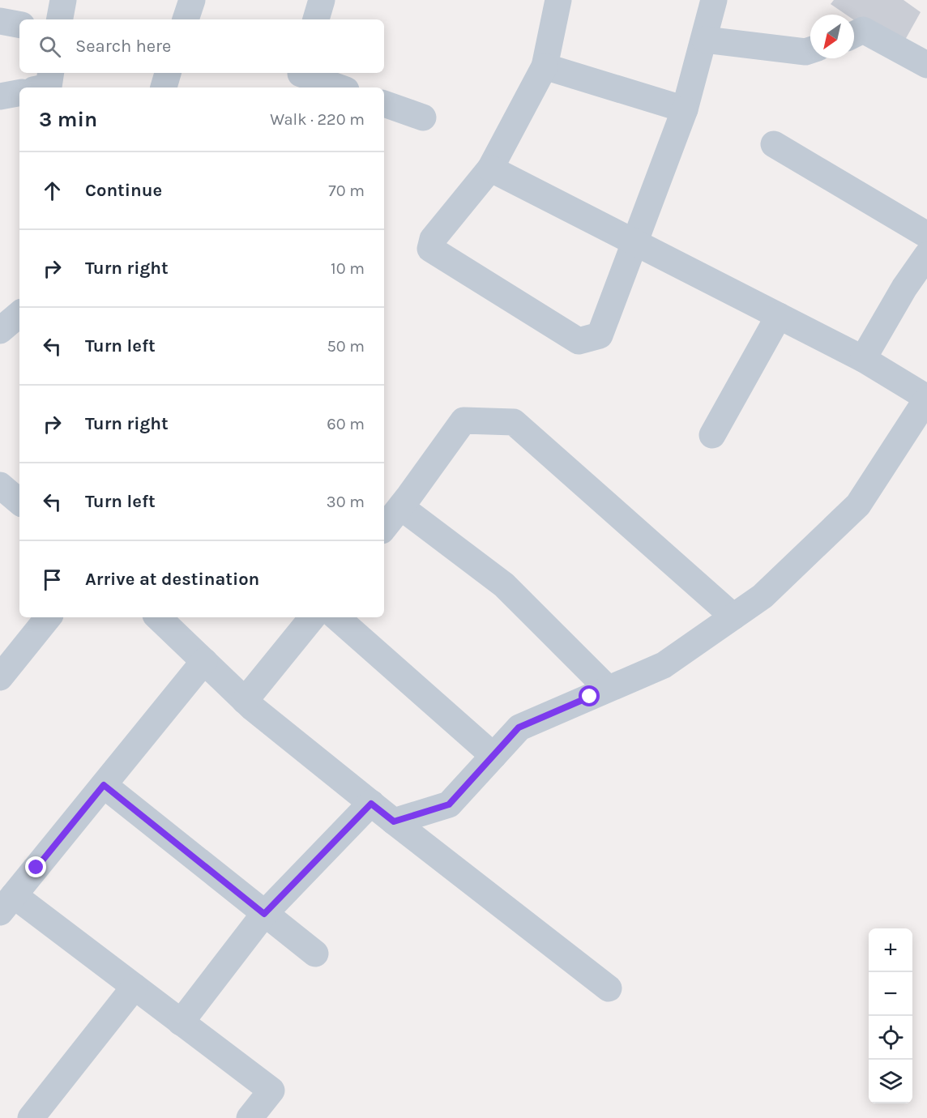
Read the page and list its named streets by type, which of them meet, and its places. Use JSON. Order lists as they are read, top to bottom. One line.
{"north":"bottom left","page":{"search":"Search here","heading":["3 min","Walk · 220 m"],"list":[["Continue","70 m"],["Turn right","10 m"],["Turn left","50 m"],["Turn right","60 m"],["Turn left","30 m"],"Arrive at destination"],"map_buttons":["+","−"]}}
